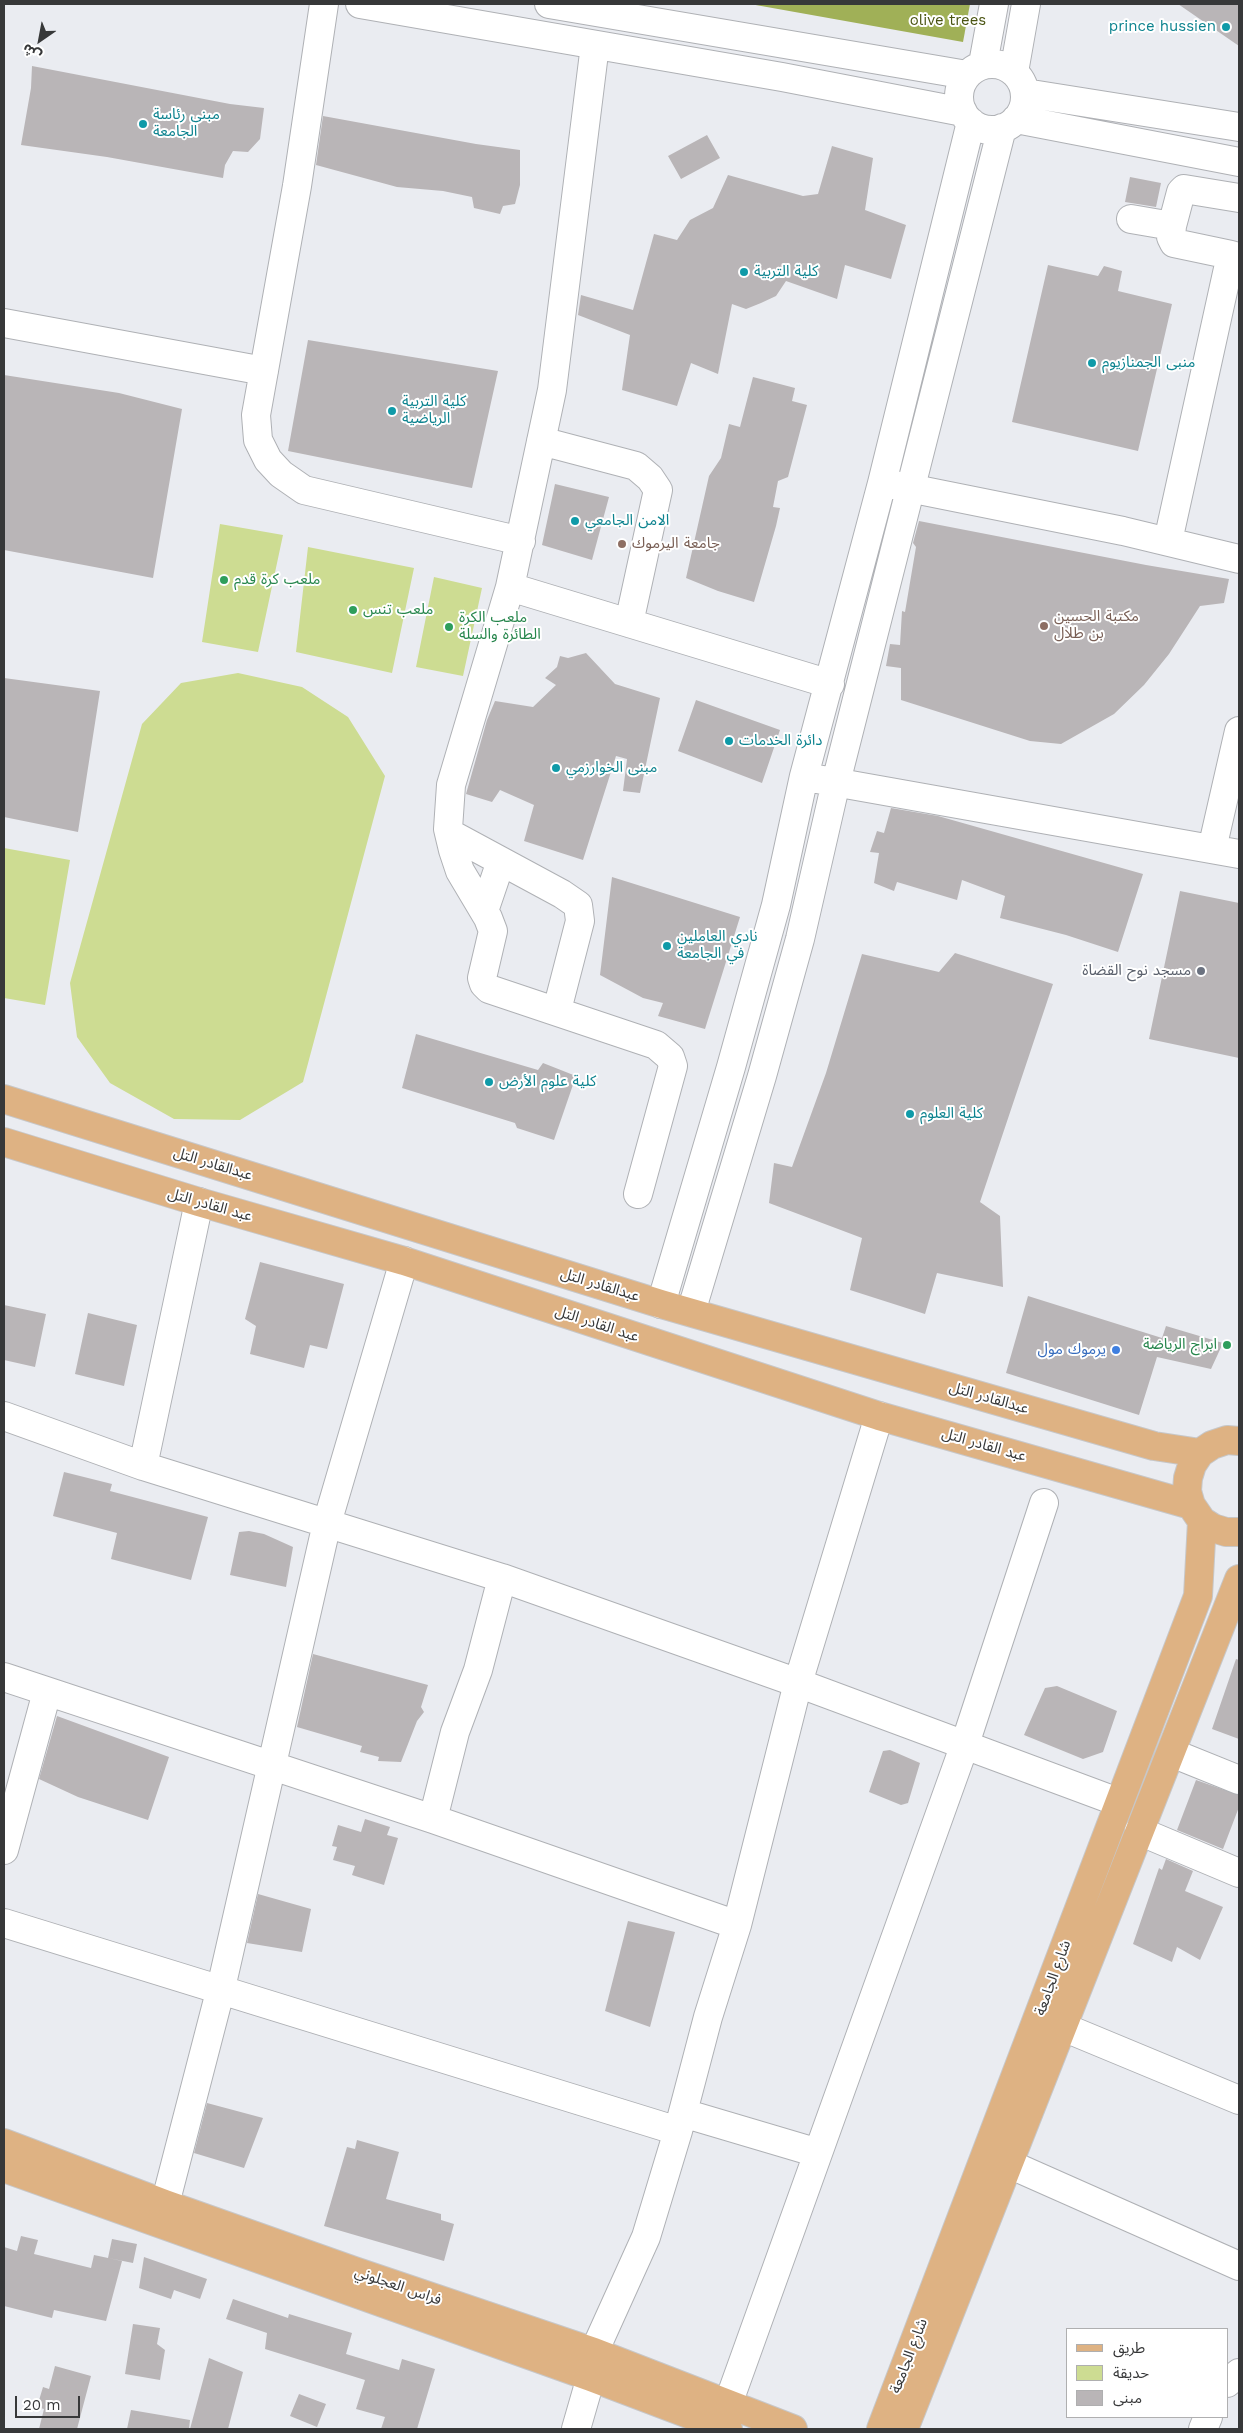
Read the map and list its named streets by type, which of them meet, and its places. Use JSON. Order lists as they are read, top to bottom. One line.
{"streets":{"main road":["عبدالقادر التل","عبد القادر التل","شارع الجامعة","فراس العجلوني"]},"crossings":[["عبدالقادر التل","شارع الجامعة"],["عبد القادر التل","شارع الجامعة"]],"parks":["olive trees"],"places":["prince hussien","مبنى رئاسة الجامعة","كلية التربية","منبى الجمنازيوم","كلية التربية الرياضية","الامن الجامعي","جامعة اليرموك","ملعب كرة قدم","ملعب تنس","مكتبة الحسين بن طلال","ملعب الكرة الطائرة والسلة","دائرة الخدمات","مبنى الخوارزمي","نادي العاملين في الجامعة","مسجد نوح القضاة","كلية علوم الأرض","كلية العلوم","ابراج الرياضة","يرموك مول"],"legend":["طريق","حديقة","مبنى"],"scale_bar":"20 m","north":"bottom left"}
